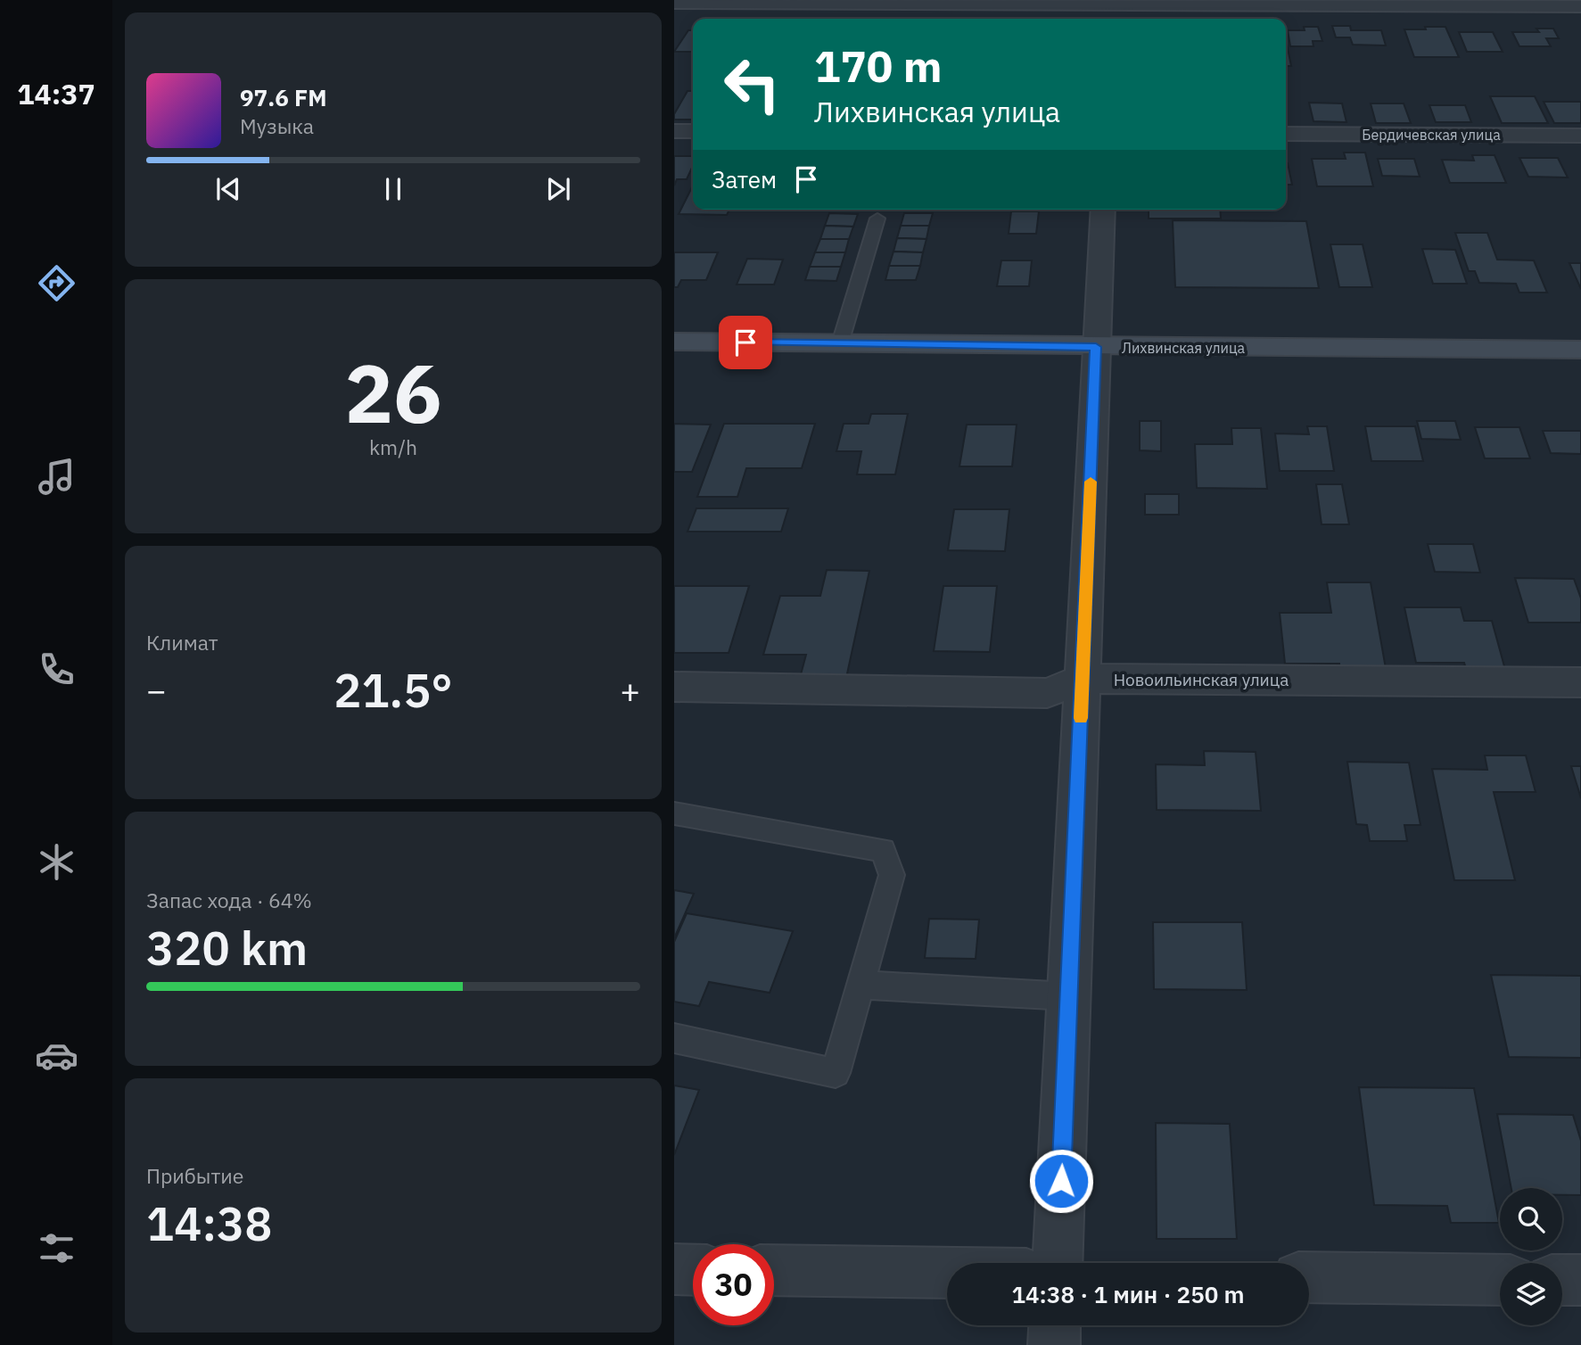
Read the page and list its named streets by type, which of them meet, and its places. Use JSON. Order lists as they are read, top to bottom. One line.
{"streets":{"main road":["Лихвинская улица"],"street":["Бердичевская улица","Новоильинская улица"]},"page":{"tabs":"14:37","turn":["170 m","Лихвинская улица"],"song":["97.6 FM","Музыка"],"then":"Затем","tile":[["26","km/h"],"Климат",["Запас хода · 64%","320 km"],["Прибытие","14:38"]],"heat":["−","21.5°","+"],"limit":"30","trip":"14:38 · 1 мин · 250 m"}}
